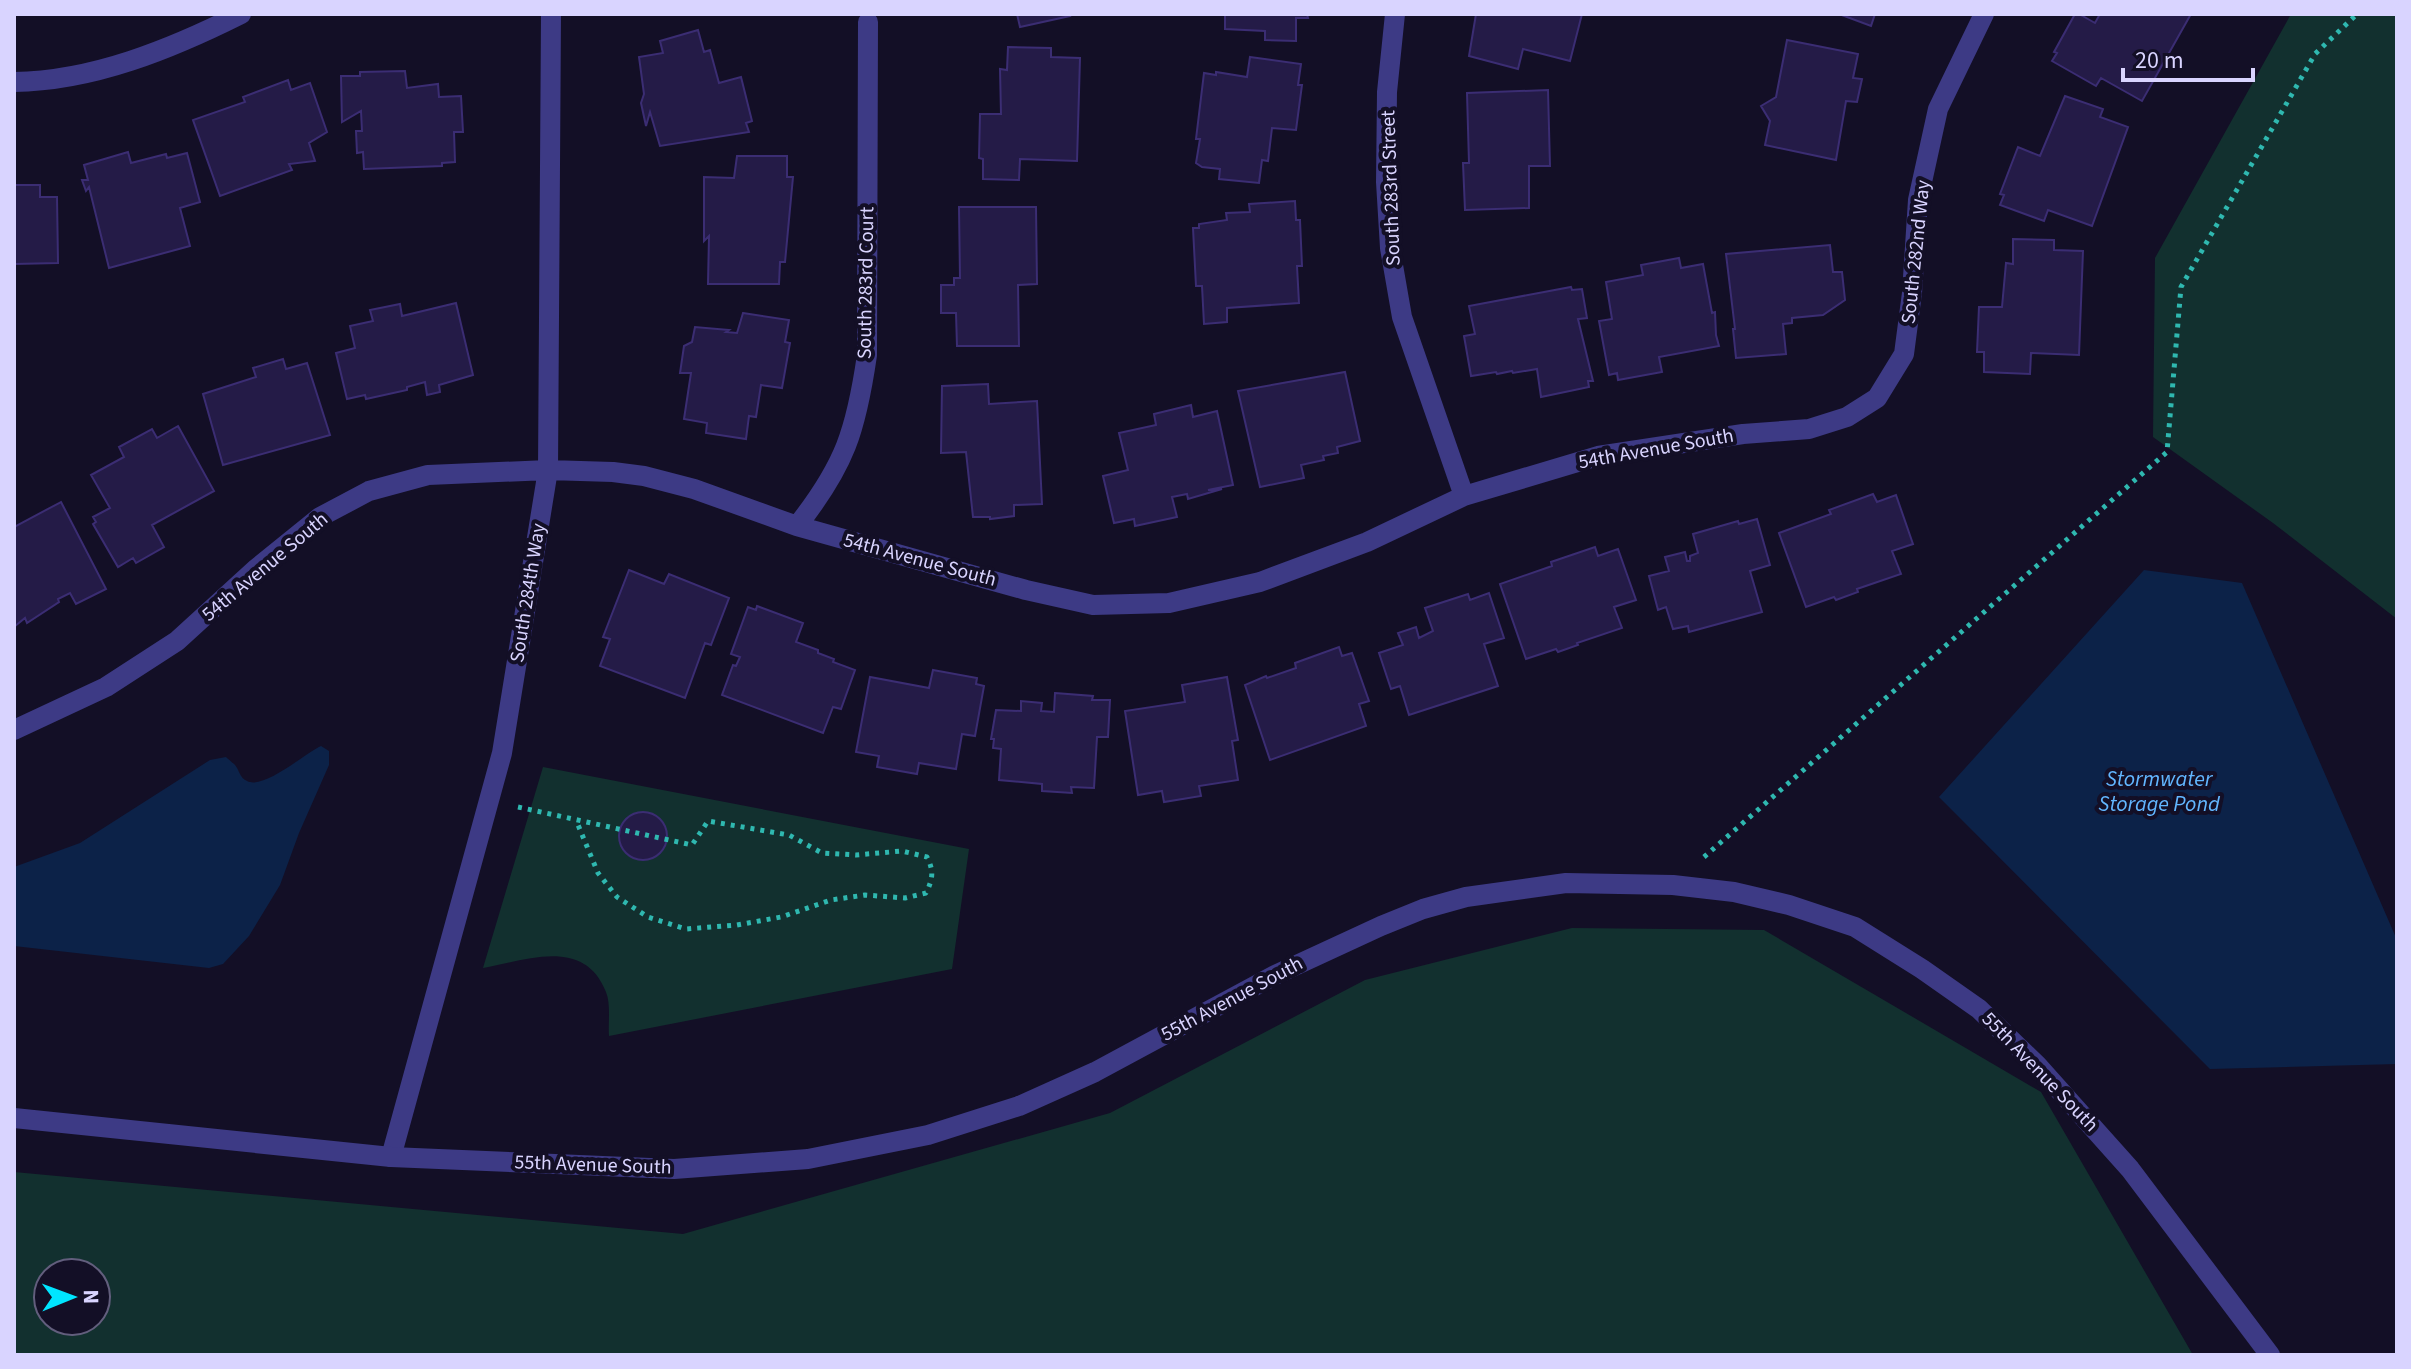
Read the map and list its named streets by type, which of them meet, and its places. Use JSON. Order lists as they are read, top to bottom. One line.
{"streets":{"street":["South 283rd Street","South 282nd Way","South 283rd Court","54th Avenue South","South 284th Way","55th Avenue South"]},"crossings":[["South 283rd Street","54th Avenue South"],["South 282nd Way","54th Avenue South"],["South 283rd Court","54th Avenue South"],["54th Avenue South","South 284th Way"],["South 284th Way","55th Avenue South"]],"water":["Stormwater Storage Pond"],"scale_bar":"20 m","north":"right"}
